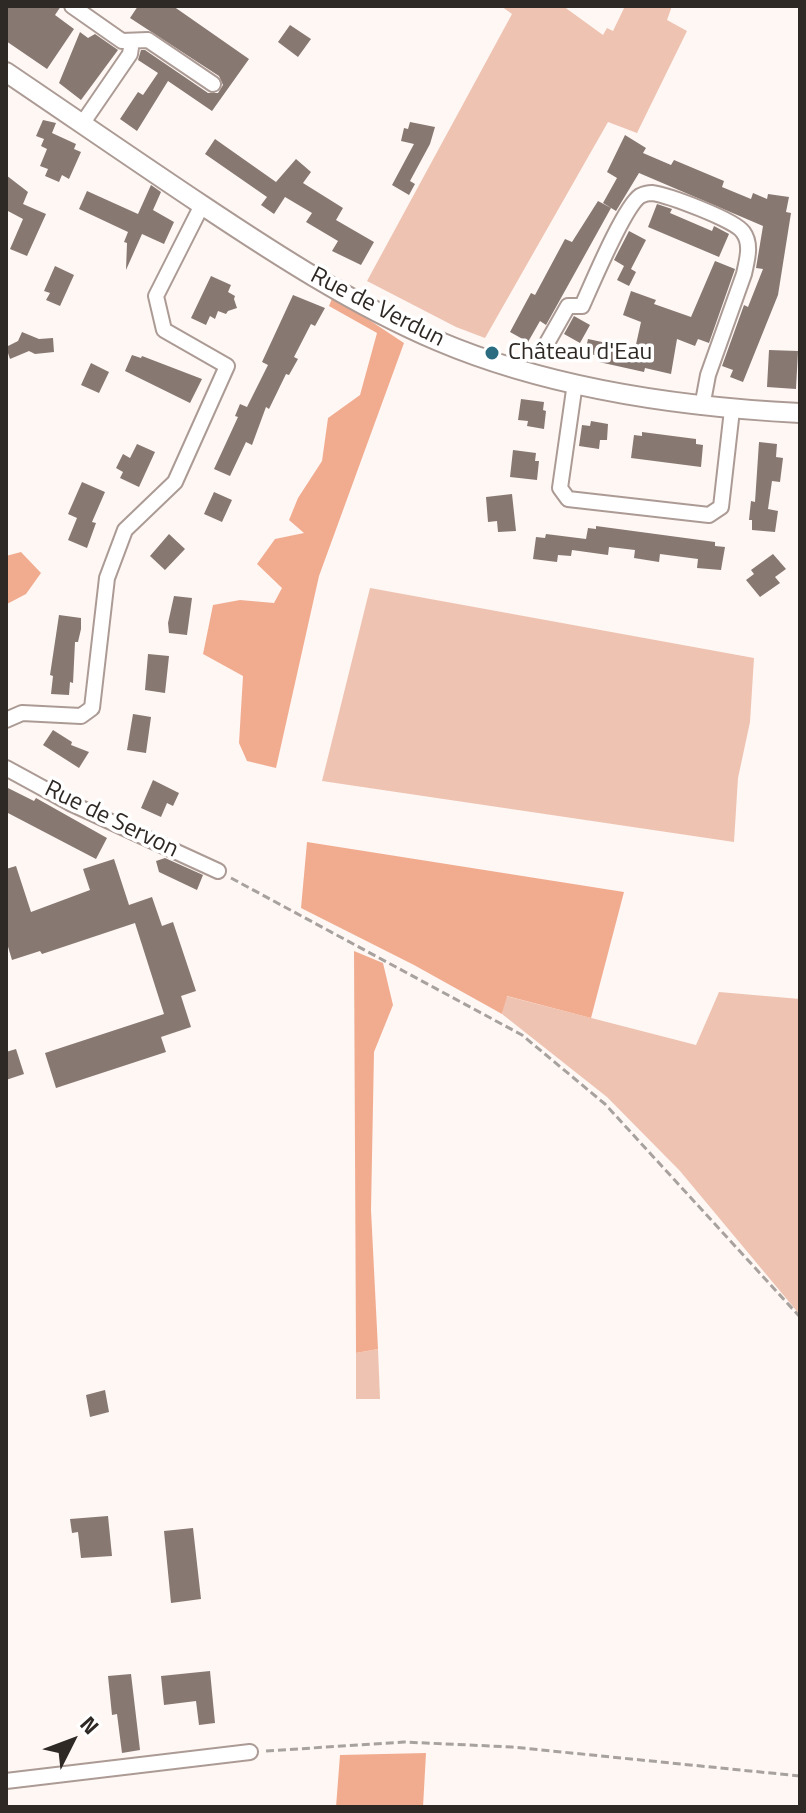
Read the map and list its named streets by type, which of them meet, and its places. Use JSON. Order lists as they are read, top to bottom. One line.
{"streets":{"street":["Rue de Verdun","Rue de Servon"]},"places":["Château d'Eau"],"north":"top right"}
